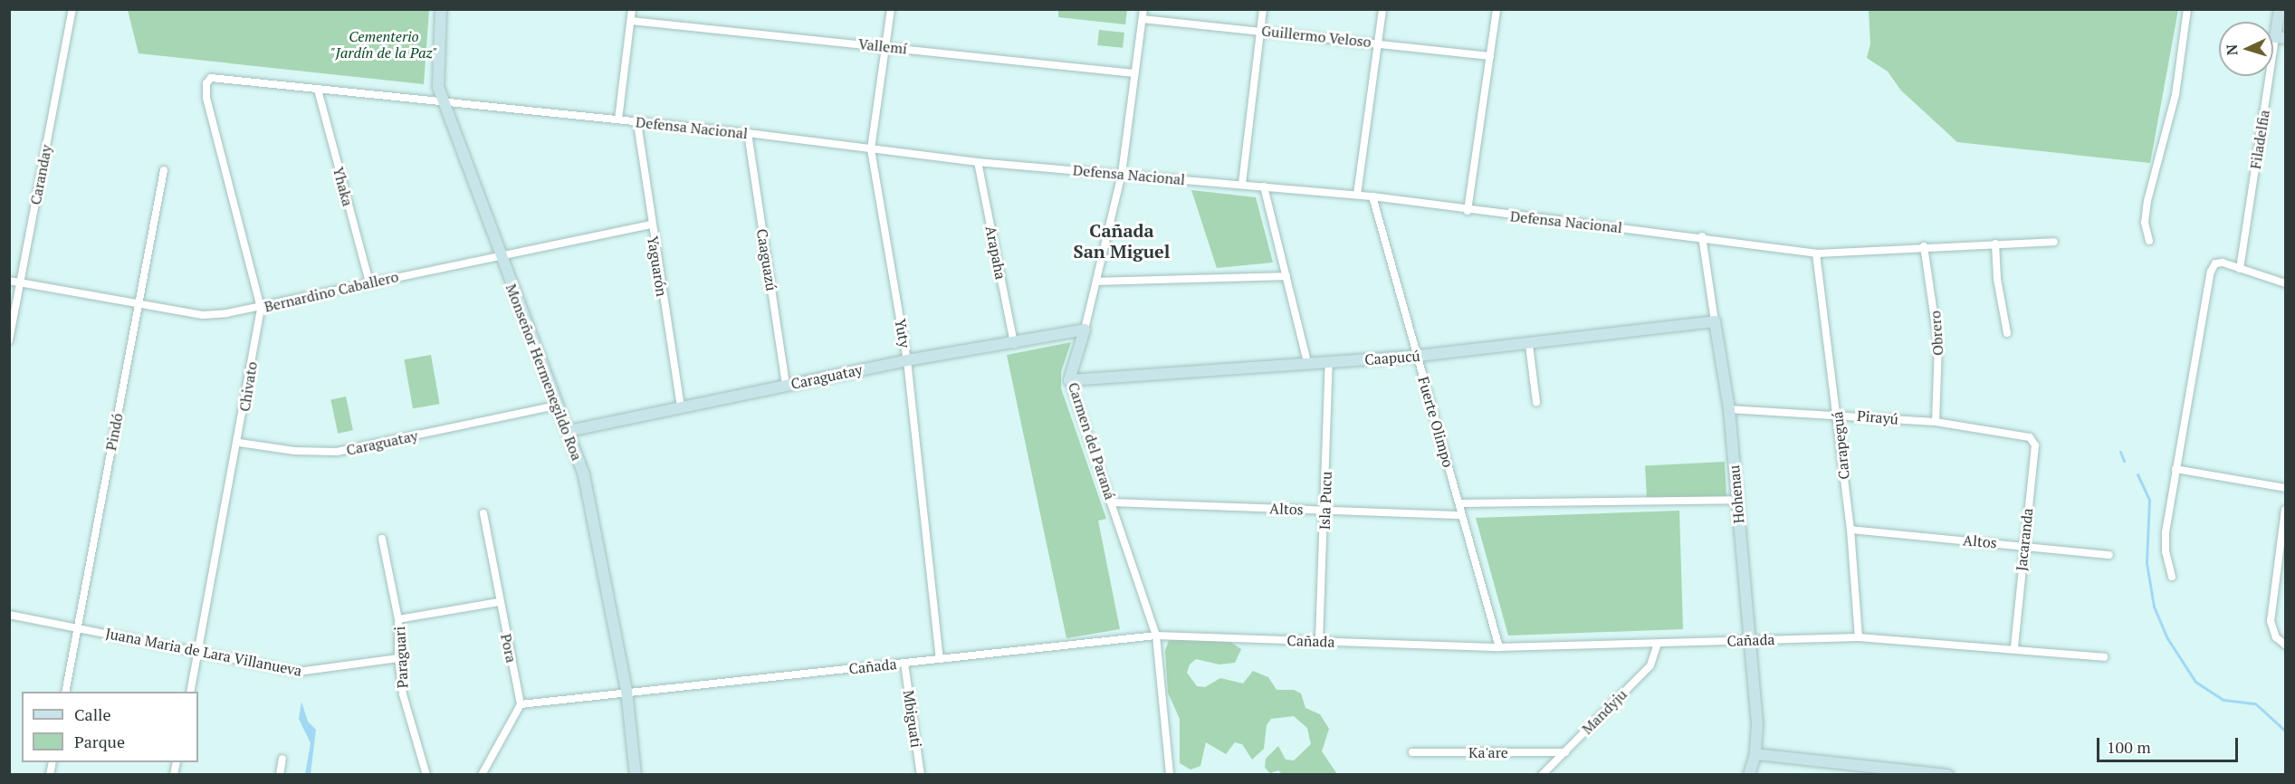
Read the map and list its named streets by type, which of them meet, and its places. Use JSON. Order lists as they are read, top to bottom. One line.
{"streets":{"street":["Guillermo Veloso","Vallemí","Defensa Nacional","Filadelfia","Caranday","Yhaka","Arapaha","Caaguazú","Yaguarón","Bernardino Caballero","Yuty","Obrero","Caapucú","Monseñor Hermenegildo Roa","Caraguatay","Chivato","Pirayú","Fuerte Olimpo","Pindó","Carmen del Paraná","Carapeguá","Hohenau","Isla Pucu","Altos","Jacaranda","Cañada","Pora","Juana Maria de Lara Villanueva","Paraguari","Mandyju","Mbiguati","Ka'are"]},"crossings":[["Guillermo Veloso","Carmen del Paraná"],["Vallemí","Yuty"],["Vallemí","Carmen del Paraná"],["Defensa Nacional","Yhaka"],["Defensa Nacional","Arapaha"],["Defensa Nacional","Caaguazú"],["Defensa Nacional","Yaguarón"],["Defensa Nacional","Yuty"],["Defensa Nacional","Obrero"],["Defensa Nacional","Monseñor Hermenegildo Roa"],["Defensa Nacional","Chivato"],["Defensa Nacional","Fuerte Olimpo"],["Defensa Nacional","Carmen del Paraná"],["Defensa Nacional","Carapeguá"],["Defensa Nacional","Hohenau"],["Caranday","Bernardino Caballero"],["Yhaka","Bernardino Caballero"],["Arapaha","Caraguatay"],["Caaguazú","Caraguatay"],["Yaguarón","Bernardino Caballero"],["Yaguarón","Caraguatay"],["Bernardino Caballero","Monseñor Hermenegildo Roa"],["Bernardino Caballero","Chivato"],["Bernardino Caballero","Pindó"],["Yuty","Caraguatay"],["Yuty","Cañada"],["Obrero","Pirayú"],["Caapucú","Fuerte Olimpo"],["Caapucú","Carmen del Paraná"],["Caapucú","Hohenau"],["Caapucú","Isla Pucu"],["Monseñor Hermenegildo Roa","Caraguatay"],["Monseñor Hermenegildo Roa","Cañada"],["Caraguatay","Chivato"],["Caraguatay","Carmen del Paraná"],["Chivato","Juana Maria de Lara Villanueva"],["Pirayú","Carapeguá"],["Pirayú","Hohenau"],["Pirayú","Jacaranda"],["Fuerte Olimpo","Altos"],["Fuerte Olimpo","Cañada"],["Pindó","Juana Maria de Lara Villanueva"],["Carmen del Paraná","Altos"],["Carmen del Paraná","Cañada"],["Carapeguá","Altos"],["Carapeguá","Cañada"],["Hohenau","Cañada"],["Isla Pucu","Altos"],["Isla Pucu","Cañada"],["Altos","Jacaranda"],["Jacaranda","Cañada"],["Cañada","Pora"],["Cañada","Mandyju"],["Cañada","Mbiguati"],["Juana Maria de Lara Villanueva","Paraguari"],["Mandyju","Ka'are"]],"districts":["Cañada San Miguel"],"parks":["Cementerio \"Jardín de la Paz\""],"legend":["Calle","Parque"],"scale_bar":"100 m","north":"left"}
